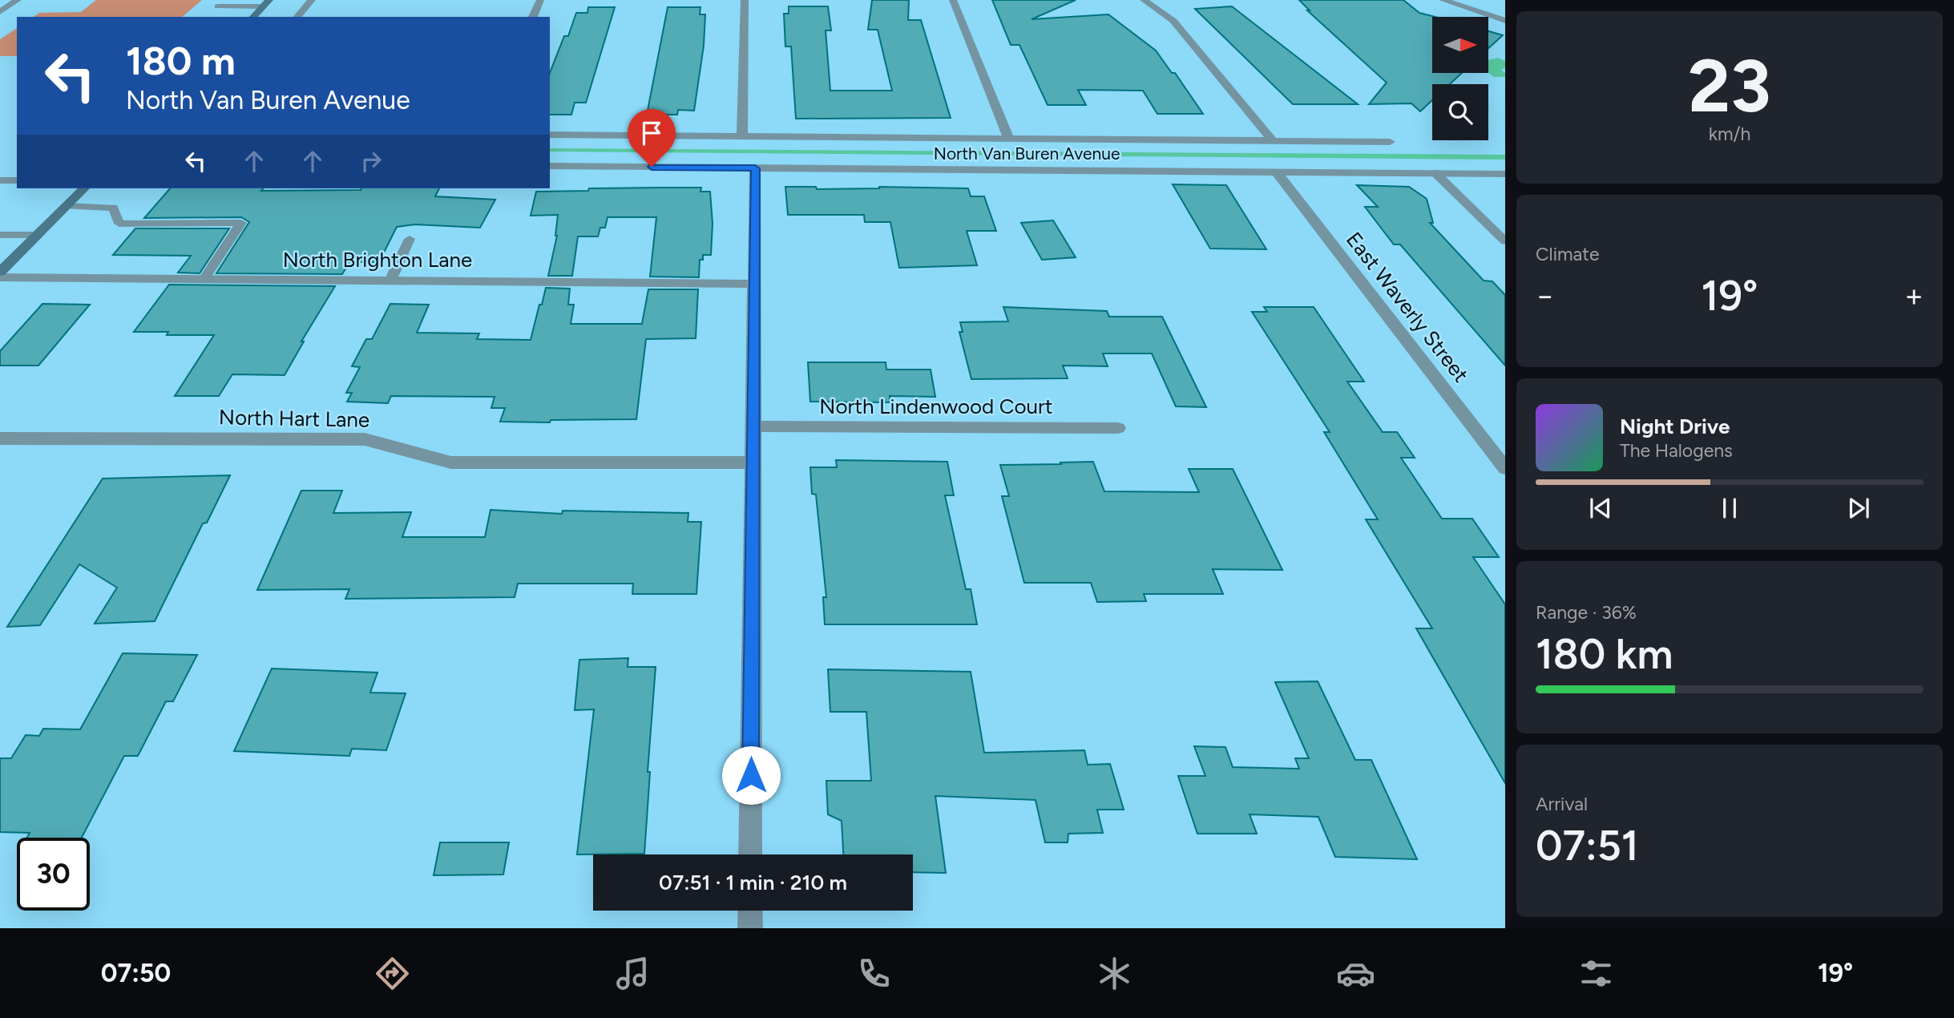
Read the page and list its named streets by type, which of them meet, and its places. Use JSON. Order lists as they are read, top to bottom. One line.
{"streets":{"street":["North Van Buren Avenue","North Brighton Lane","East Waverly Street","North Lindenwood Court","North Hart Lane"]},"crossings":[["North Van Buren Avenue","East Waverly Street"]],"north":"right","page":{"tile":[["23","km/h"],"Climate",["Range · 36%","180 km"],["Arrival","07:51"]],"turn":["180 m","North Van Buren Avenue"],"heat":["−","19°","+"],"song":["Night Drive","The Halogens"],"limit":"30","trip":"07:51 · 1 min · 210 m","tabs":["07:50","19°"]}}
